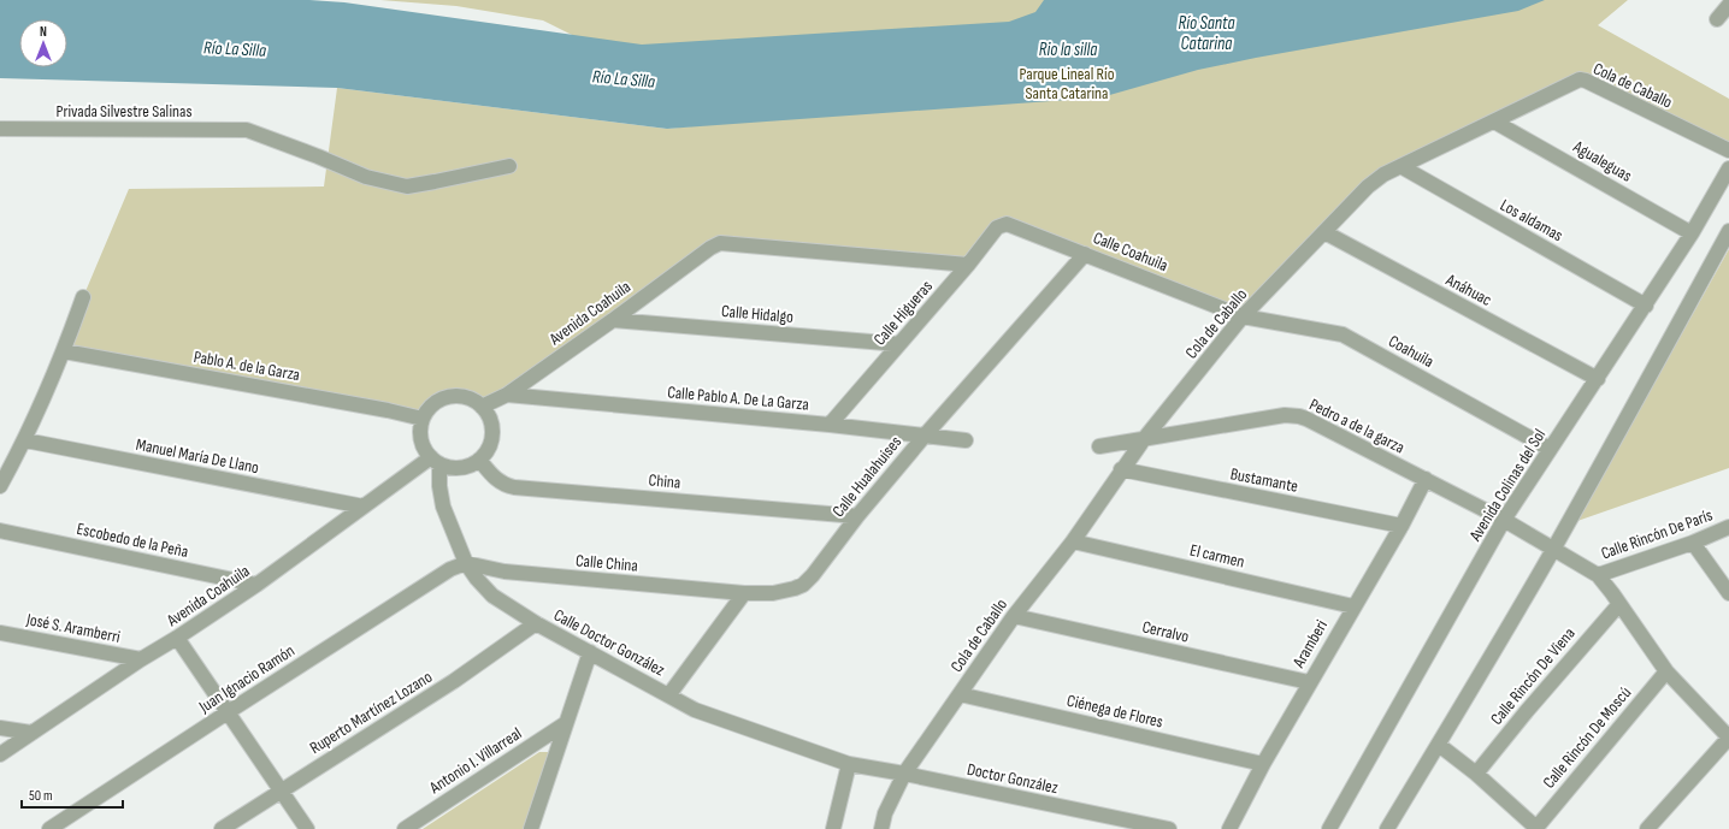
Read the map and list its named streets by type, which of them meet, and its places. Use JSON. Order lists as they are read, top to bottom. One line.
{"streets":{"street":["Cola de Caballo","Privada Silvestre Salinas","Agualeguas","Los aldamas","Calle Coahuila","Anáhuac","Avenida Coahuila","Calle Higueras","Calle Hidalgo","Coahuila","Pablo A. de la Garza","Calle Pablo A. De La Garza","Pedro a de la garza","Manuel María De Llano","Calle Hualahuises","Bustamante","China","Avenida Colinas del Sol","Calle Rincón De París","Escobedo de la Peña","El carmen","Calle China","José S. Aramberri","Cerralvo","Calle Doctor González","Aramberi","Calle Rincón De Viena","Juan Ignacio Ramón","Ciénega de Flores","Ruperto Martínez Lozano","Calle Rincón De Moscú","Antonio I. Villarreal","Doctor González"]},"crossings":[["Cola de Caballo","Agualeguas"],["Cola de Caballo","Los aldamas"],["Cola de Caballo","Calle Coahuila"],["Cola de Caballo","Anáhuac"],["Cola de Caballo","Coahuila"],["Cola de Caballo","Pedro a de la garza"],["Cola de Caballo","Bustamante"],["Cola de Caballo","El carmen"],["Cola de Caballo","Cerralvo"],["Cola de Caballo","Ciénega de Flores"],["Cola de Caballo","Doctor González"],["Agualeguas","Avenida Colinas del Sol"],["Los aldamas","Avenida Colinas del Sol"],["Calle Coahuila","Calle Higueras"],["Calle Coahuila","Coahuila"],["Calle Coahuila","Calle Hualahuises"],["Anáhuac","Avenida Colinas del Sol"],["Avenida Coahuila","Calle Higueras"],["Avenida Coahuila","Calle Hidalgo"],["Avenida Coahuila","Pablo A. de la Garza"],["Avenida Coahuila","Calle Pablo A. De La Garza"],["Avenida Coahuila","Manuel María De Llano"],["Avenida Coahuila","China"],["Avenida Coahuila","Escobedo de la Peña"],["Avenida Coahuila","José S. Aramberri"],["Avenida Coahuila","Calle Doctor González"],["Calle Higueras","Calle Hidalgo"],["Calle Higueras","Calle Pablo A. De La Garza"],["Coahuila","Avenida Colinas del Sol"],["Pablo A. de la Garza","China"],["Pablo A. de la Garza","Calle Doctor González"],["Calle Pablo A. De La Garza","Calle Hualahuises"],["Pedro a de la garza","Avenida Colinas del Sol"],["Pedro a de la garza","Calle Rincón De París"],["Pedro a de la garza","Aramberi"],["Calle Hualahuises","China"],["Calle Hualahuises","Calle China"],["Bustamante","Aramberi"],["China","Calle Doctor González"],["El carmen","Aramberi"],["Calle China","Calle Doctor González"],["Calle China","Juan Ignacio Ramón"],["Cerralvo","Aramberi"],["Calle Doctor González","Juan Ignacio Ramón"],["Calle Doctor González","Ruperto Martínez Lozano"],["Calle Doctor González","Doctor González"],["Aramberi","Ciénega de Flores"]],"water":["Río Santa Catarina","Río La Silla","Rio la silla"],"parks":["Parque Lineal Río Santa Catarina"],"scale_bar":"50 m","north":"top"}
